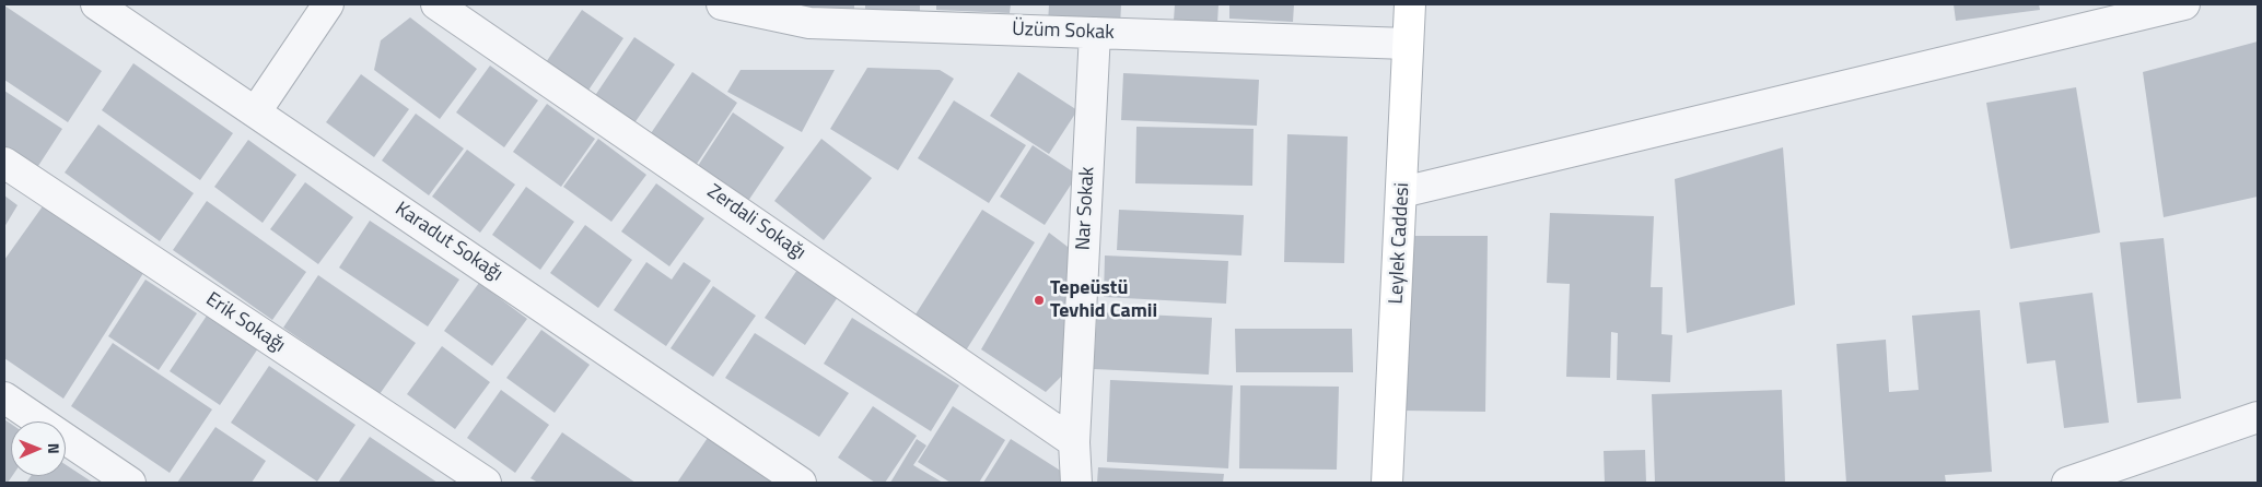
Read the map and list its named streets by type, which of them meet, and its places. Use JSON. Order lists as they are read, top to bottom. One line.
{"streets":{"street":["Üzüm Sokak","Nar Sokak","Zerdali Sokağı","Karadut Sokağı","Leylek Caddesi","Erik Sokağı"]},"crossings":[["Üzüm Sokak","Nar Sokak"],["Üzüm Sokak","Leylek Caddesi"],["Nar Sokak","Zerdali Sokağı"]],"places":["Tepeüstü Tevhid Camii"],"north":"right"}
